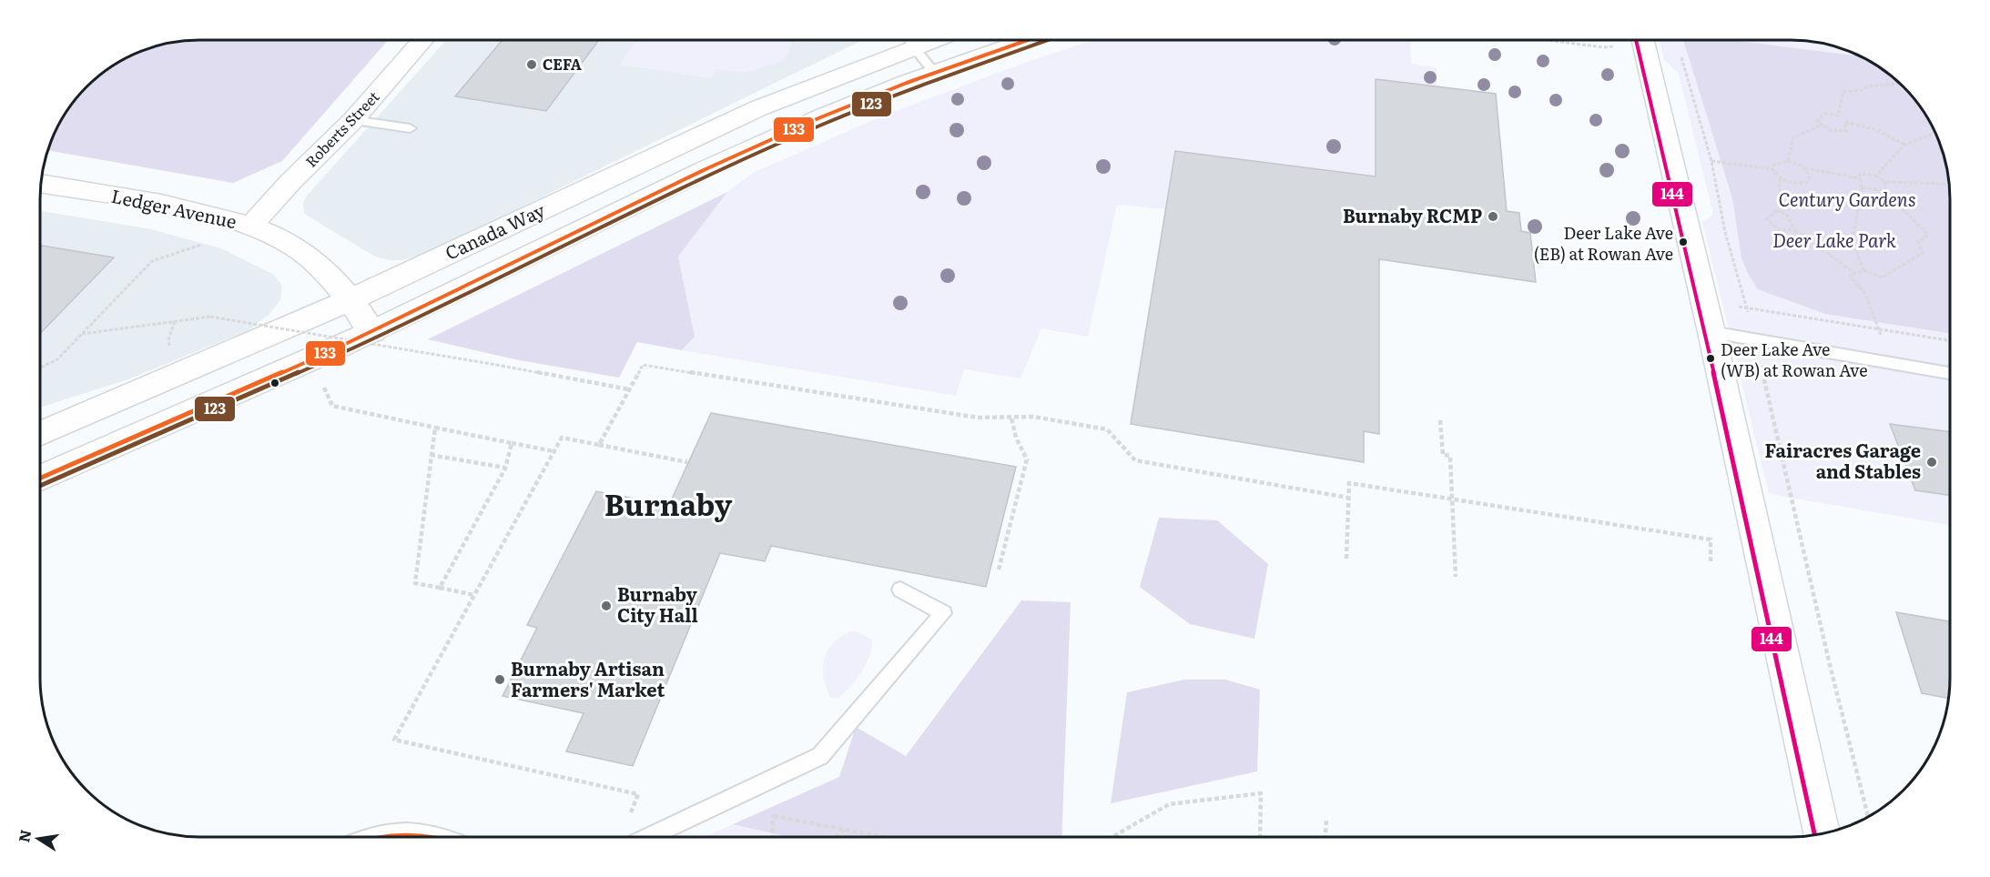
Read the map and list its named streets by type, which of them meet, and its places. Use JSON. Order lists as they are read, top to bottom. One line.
{"streets":{"main road":["Roberts Street","Ledger Avenue","Canada Way"]},"crossings":[["Roberts Street","Ledger Avenue"],["Ledger Avenue","Canada Way"]],"districts":["Burnaby"],"parks":["Century Gardens","Deer Lake Park"],"places":["CEFA","Burnaby RCMP","Deer Lake Ave (EB) at Rowan Ave","Deer Lake Ave (WB) at Rowan Ave","Fairacres Garage and Stables","Burnaby City Hall","Burnaby Artisan Farmers' Market"],"lines":["transit line 133","transit line 123","transit line 144"],"north":"left"}
